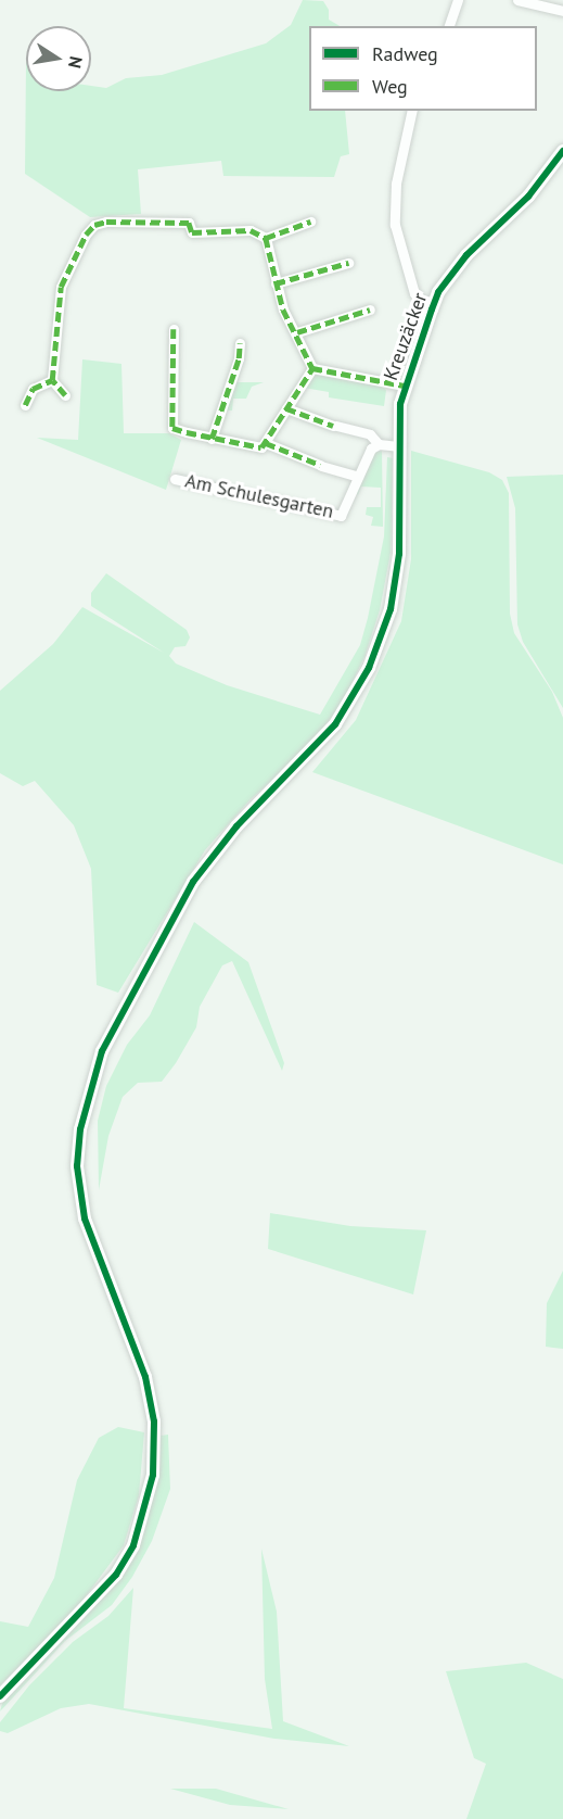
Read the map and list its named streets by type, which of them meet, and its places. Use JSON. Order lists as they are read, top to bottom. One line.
{"streets":{"street":["Kreuzäcker","Am Schulesgarten"]},"legend":["Radweg","Weg"],"north":"right"}
